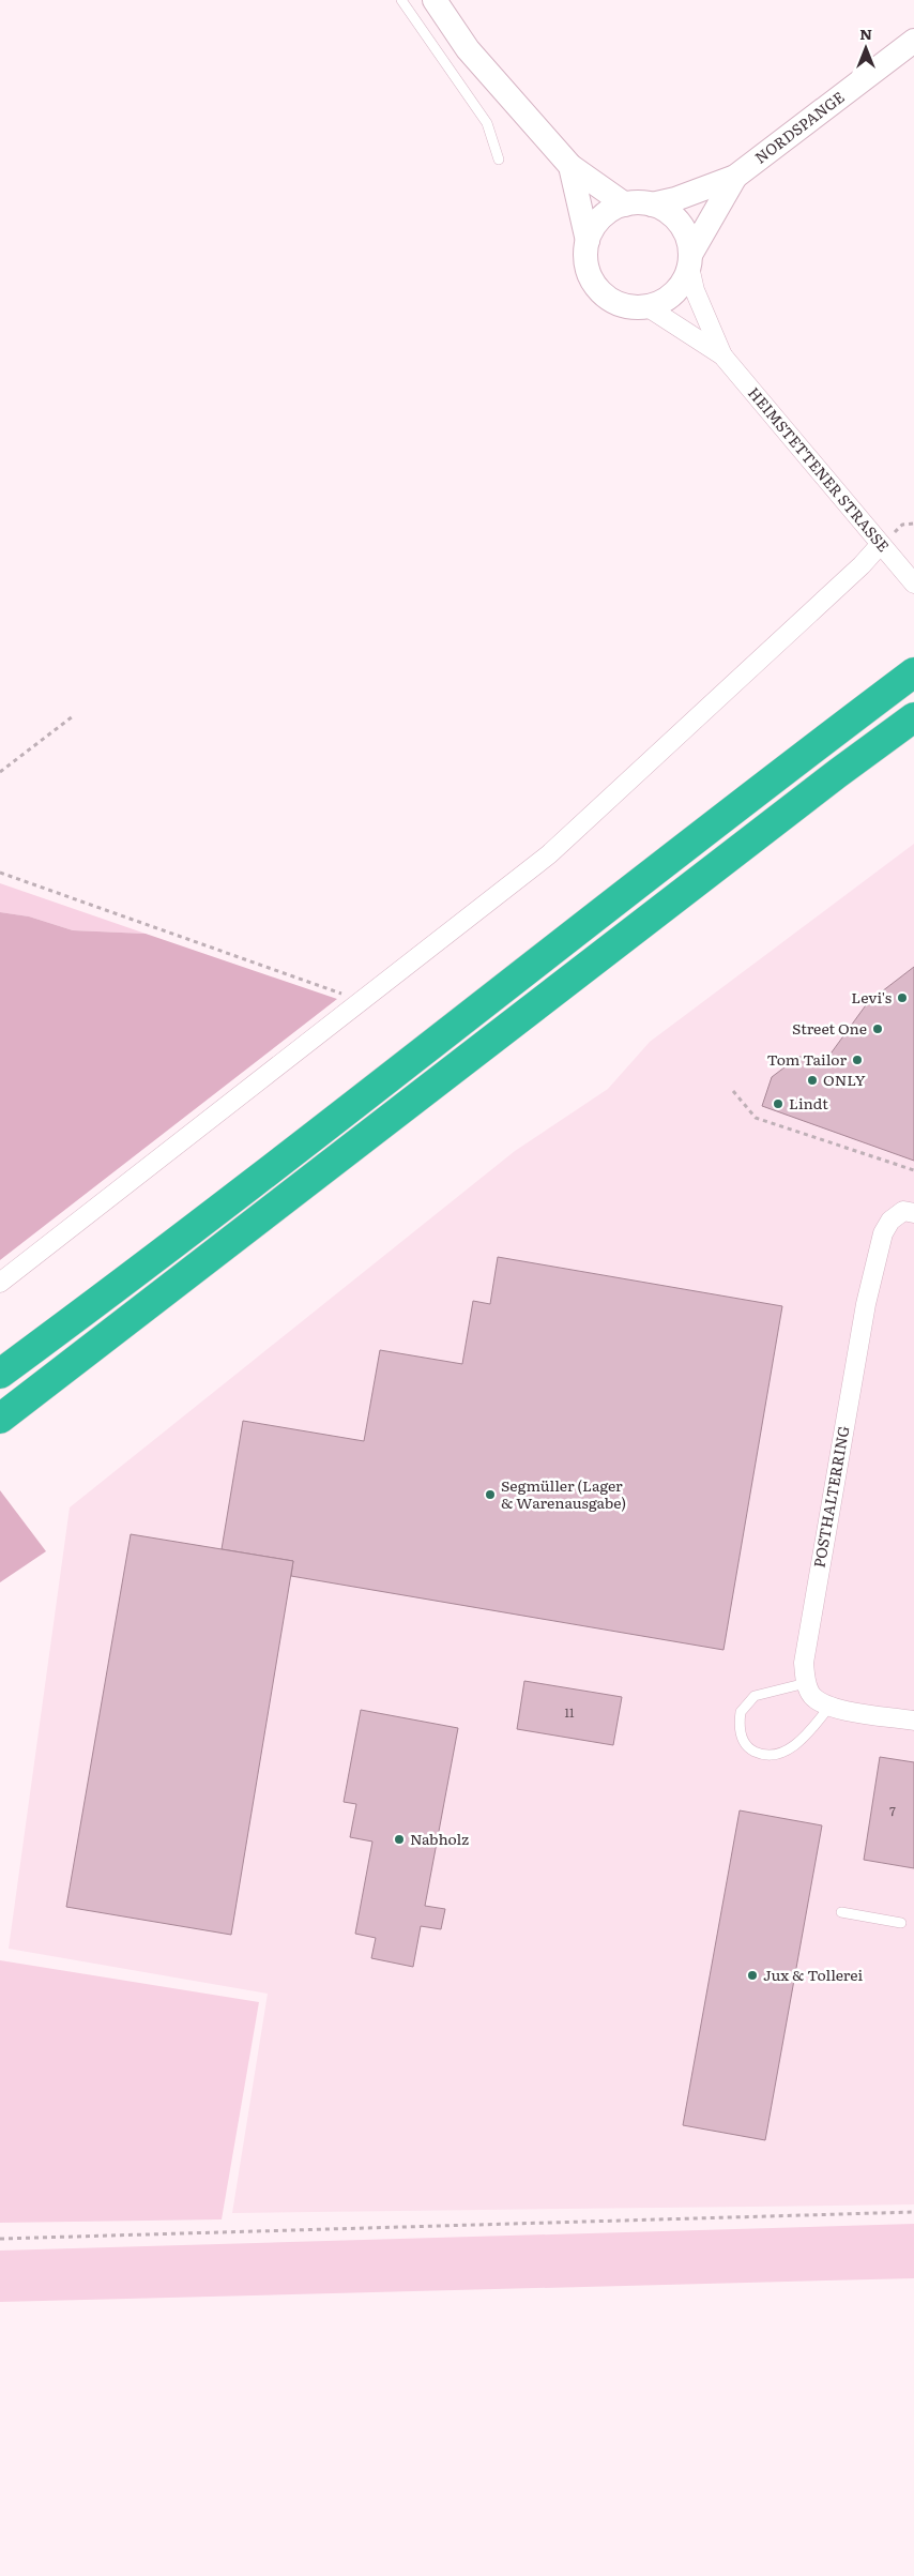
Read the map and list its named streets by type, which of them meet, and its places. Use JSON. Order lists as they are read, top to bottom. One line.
{"streets":{"street":["NORDSPANGE","HEIMSTETTENER STRASSE","POSTHALTERRING"]},"crossings":[["NORDSPANGE","HEIMSTETTENER STRASSE"]],"places":["Levi's","Street One","Tom Tailor","ONLY","Lindt","Segmüller (Lager & Warenausgabe)","Nabholz","Jux & Tollerei"],"house_numbers":["11","7"],"north":"top"}
